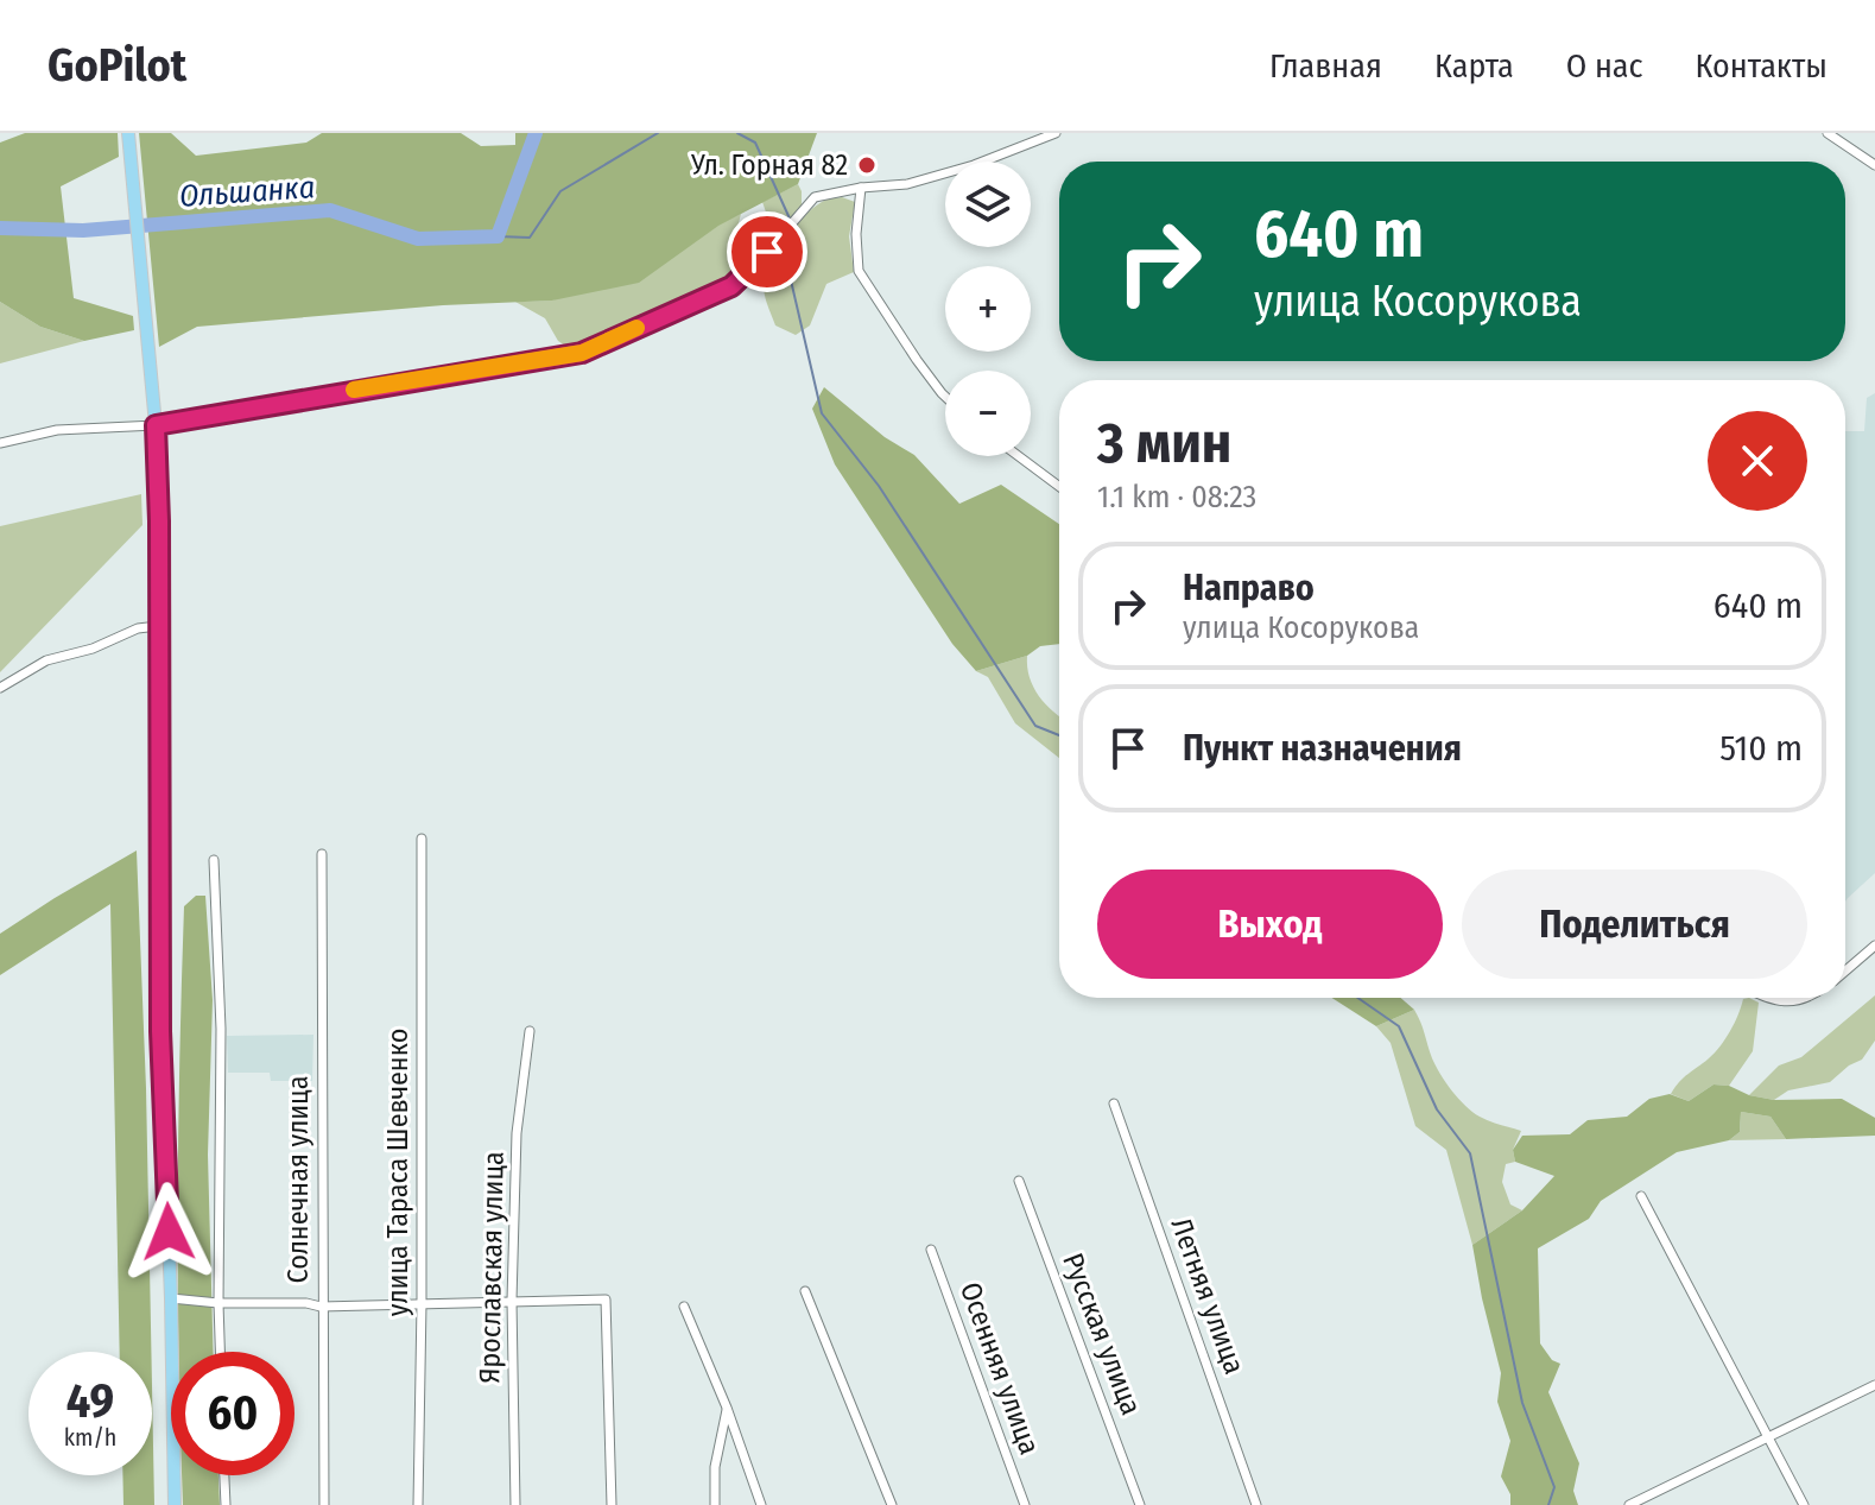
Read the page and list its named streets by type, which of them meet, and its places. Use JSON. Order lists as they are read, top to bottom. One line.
{"streets":{"street":["улица Тараса Шевченко","Солнечная улица","Ярославская улица","Летняя улица","Русская улица","Осенняя улица"]},"water":["Ольшанка"],"places":["Ул. Горная 82"],"page":{"header":"GoPilot","nav":["Главная","Карта","О нас","Контакты"],"map_buttons":["+","−"],"turn":["640 m","улица Косорукова"],"heading":["3 мин","1.1 km · 08:23"],"list":[{"name":"Направо","note":"улица Косорукова","value":"640 m"},{"name":"Пункт назначения","value":"510 m"}],"buttons":["Выход","Поделиться"],"speed":"49 km/h","limit":"60"}}
